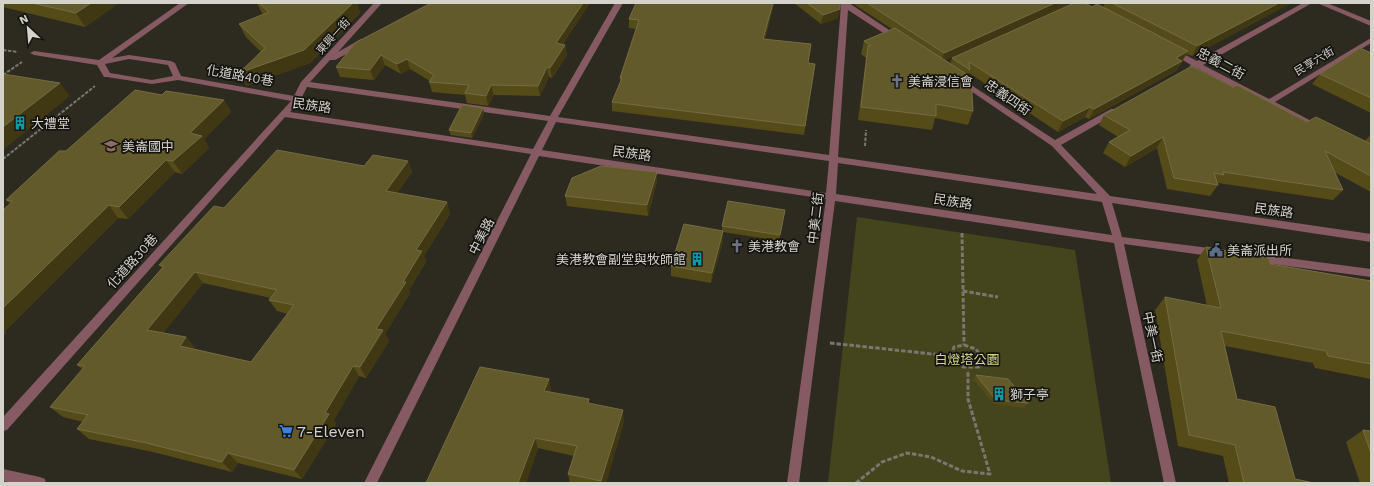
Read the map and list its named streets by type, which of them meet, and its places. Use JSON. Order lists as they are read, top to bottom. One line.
{"streets":{"street":["東興一街","民享六街","忠義二街","化道路40巷","忠義四街","民族路","中美二街","中美路","化道路30巷","中美一街"]},"crossings":[["東興一街","民族路"],["民享六街","忠義二街"],["化道路40巷","民族路"],["忠義四街","民族路"],["忠義四街","中美一街"],["民族路","中美二街"],["民族路","中美路"],["民族路","化道路30巷"],["民族路","中美一街"]],"parks":["白燈塔公園"],"places":{"church":["美崙浸信會","美港教會"],"building":["大禮堂","美港教會副堂與牧師館","獅子亭"],"school or university":["美崙國中"],"public building":["美崙派出所"],"supermarket":["7-Eleven"]},"north":"top left"}
